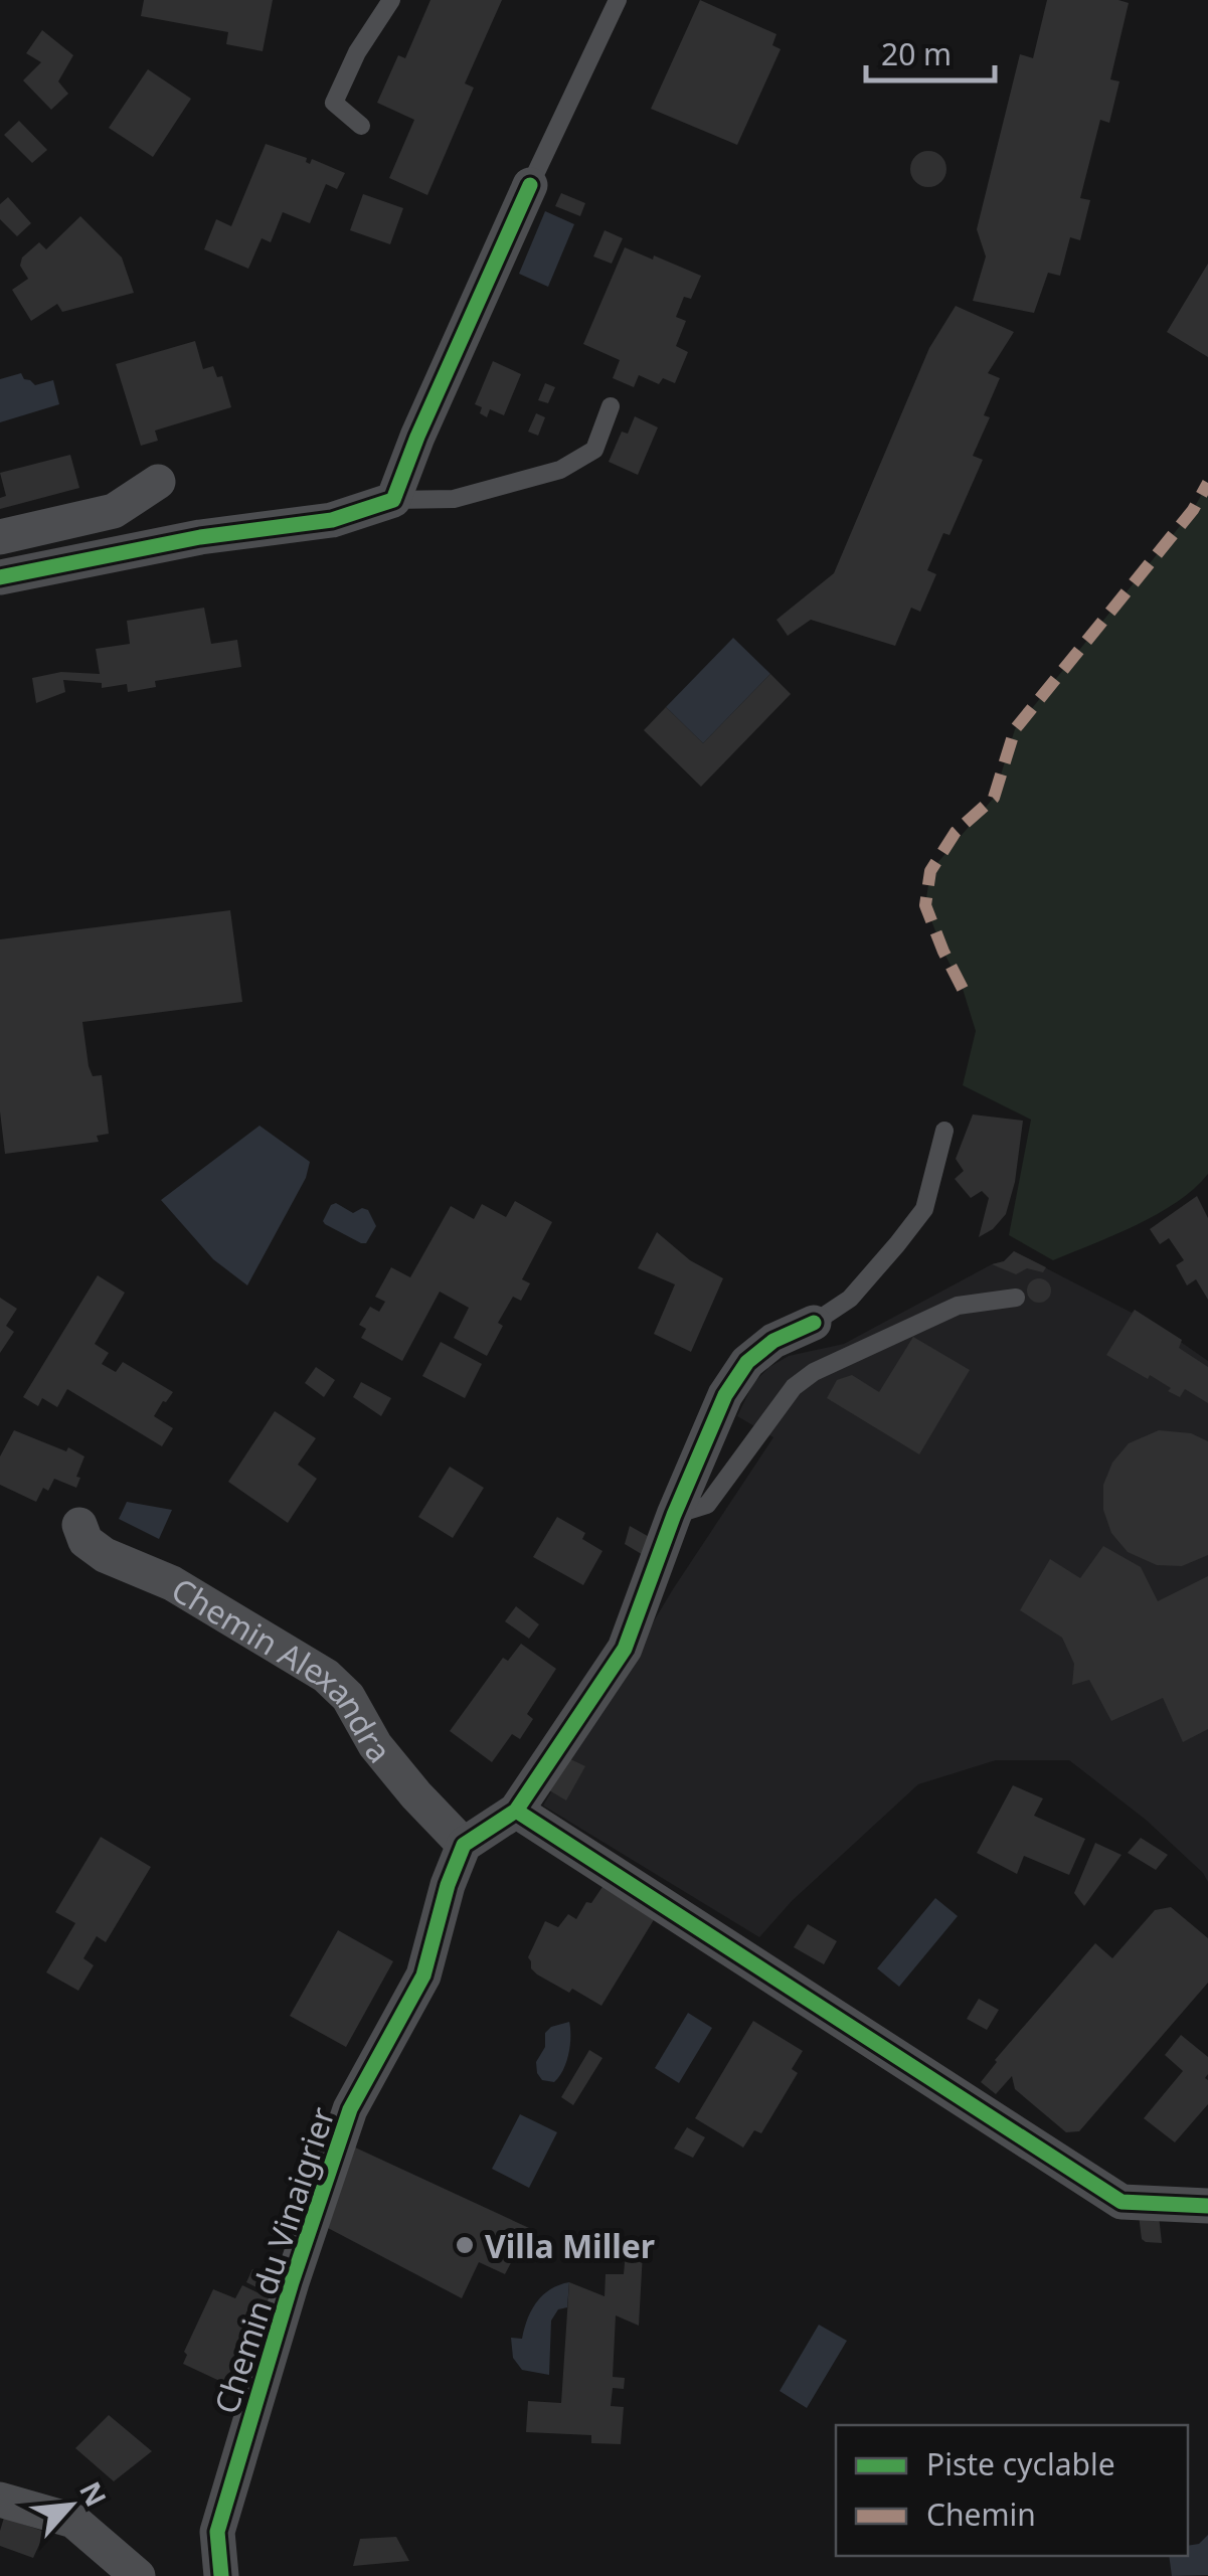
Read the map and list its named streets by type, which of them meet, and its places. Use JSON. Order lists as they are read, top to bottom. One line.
{"streets":{"street":["Chemin Alexandra","Chemin du Vinaigrier"]},"crossings":[["Chemin Alexandra","Chemin du Vinaigrier"]],"places":["Villa Miller"],"legend":["Piste cyclable","Chemin"],"scale_bar":"20 m","north":"top right"}
